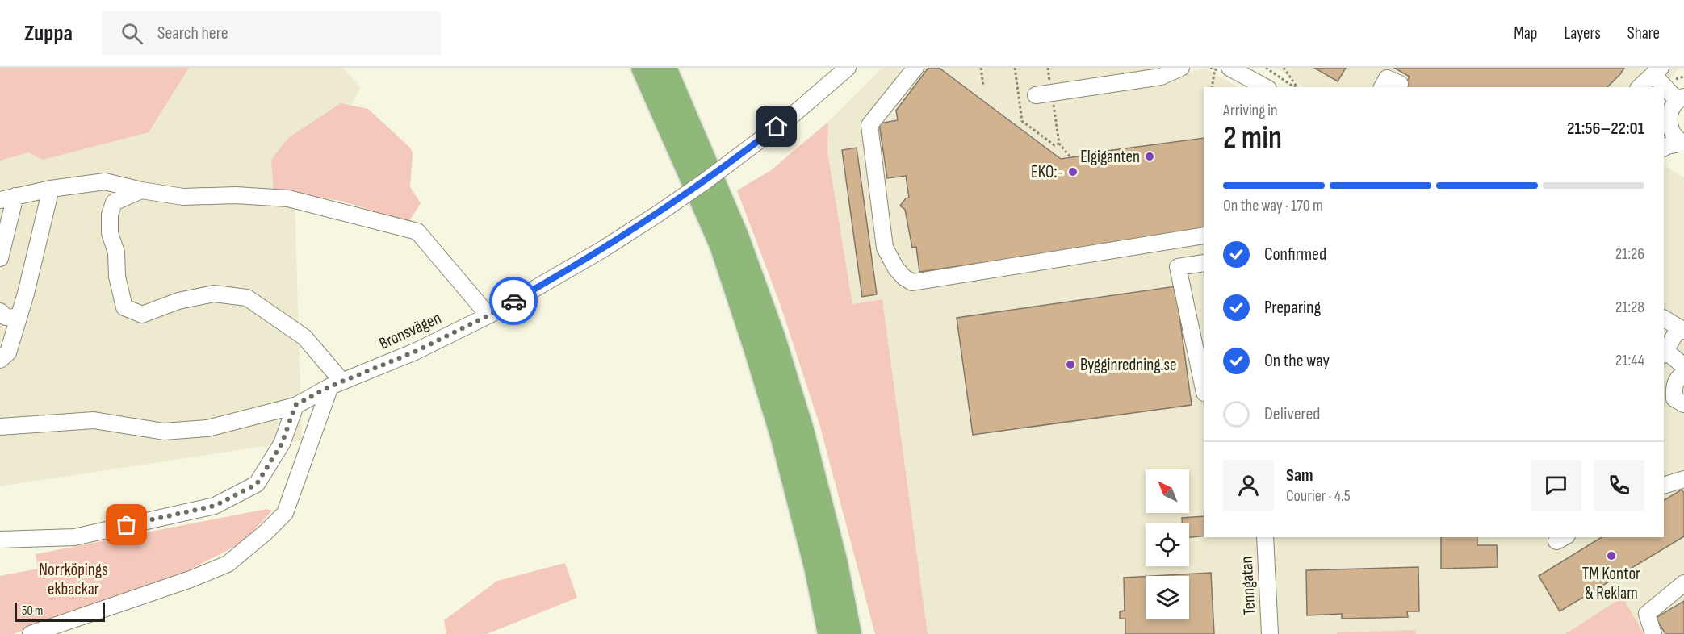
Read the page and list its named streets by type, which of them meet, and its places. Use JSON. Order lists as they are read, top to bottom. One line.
{"streets":{"street":["Bronsvägen","Tenngatan"]},"parks":["Norrköpings ekbackar"],"places":["Elgiganten","EKO:-","Bygginredning.se","TM Kontor & Reklam"],"scale_bar":"50 m","north":"top left","page":{"header":"Zuppa","search":"Search here","nav":["Map","Layers","Share"],"heading":["2 min","Arriving in","21:56–22:01"],"panel":["Sam","Courier · 4.5"],"bar":"On the way · 170 m","list":[["Confirmed","21:26"],["Preparing","21:28"],["On the way","21:44"],"Delivered"],"scale":"50 m"}}
